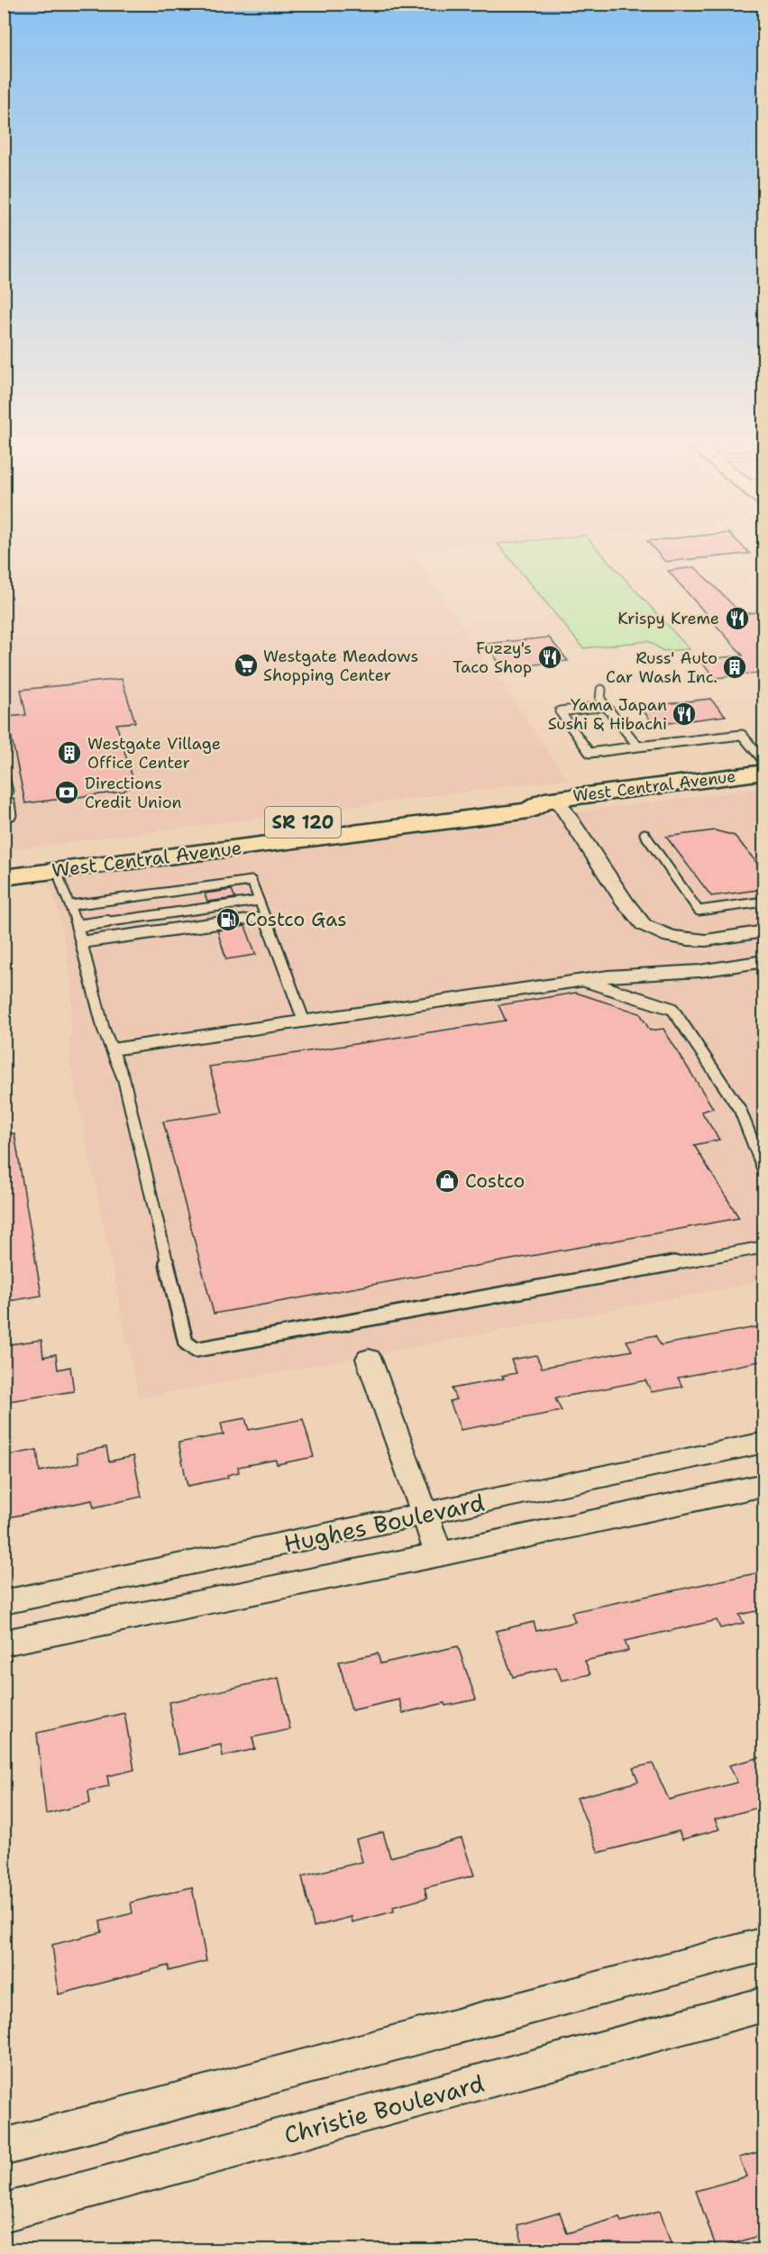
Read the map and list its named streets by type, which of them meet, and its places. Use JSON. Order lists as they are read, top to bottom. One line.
{"streets":{"main road":["West Central Avenue","SR 120"],"street":["Hughes Boulevard","Christie Boulevard"]},"places":{"restaurant":["Krispy Kreme","Fuzzy's Taco Shop","Yama Japan Sushi & Hibachi"],"supermarket":["Westgate Meadows Shopping Center"],"building":["Russ' Auto Car Wash Inc.","Westgate Village Office Center"],"bank":["Directions Credit Union"],"fuel station":["Costco Gas"],"shop":["Costco"]}}
